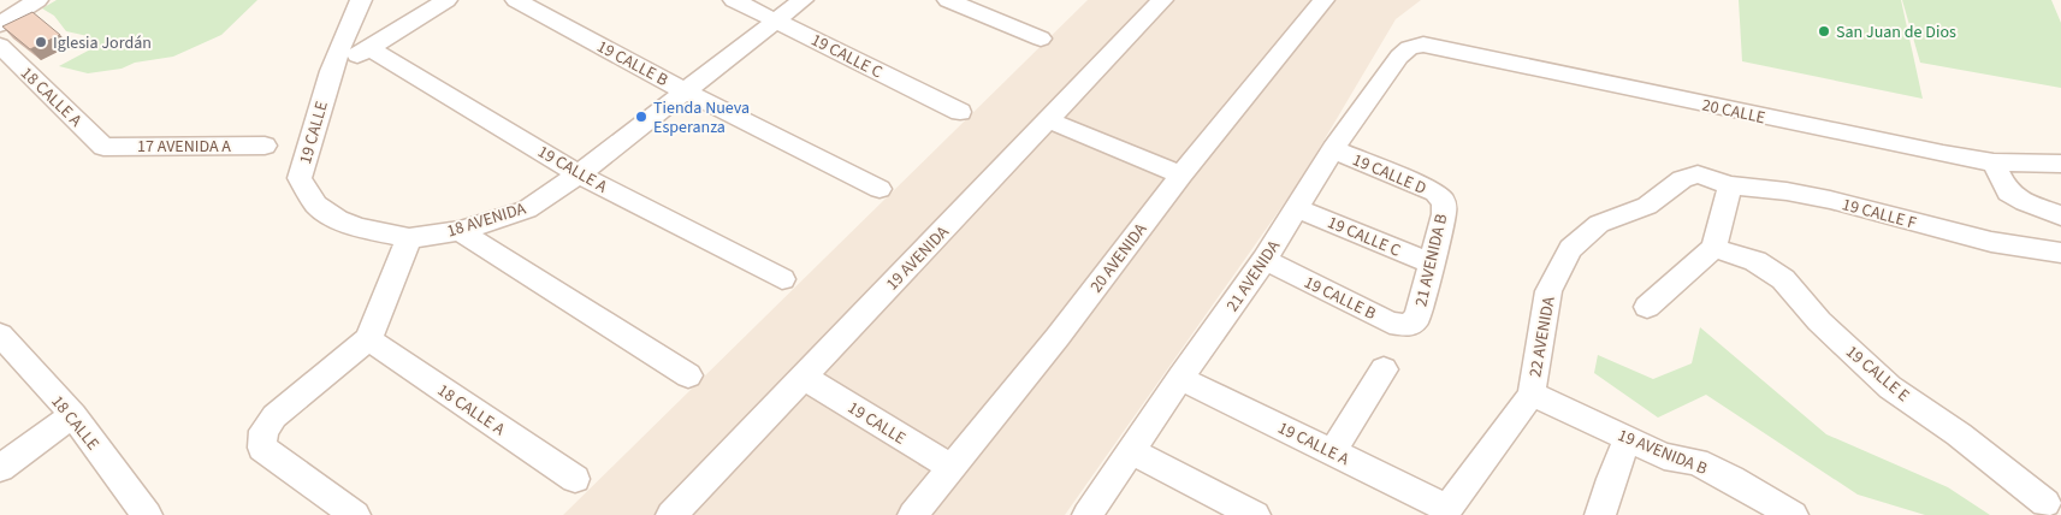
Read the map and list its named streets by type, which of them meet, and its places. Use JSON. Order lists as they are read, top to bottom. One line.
{"streets":{"street":["19 CALLE C","19 CALLE B","18 CALLE A","20 CALLE","19 CALLE","17 AVENIDA A","19 CALLE A","19 CALLE D","19 CALLE F","18 AVENIDA","19 AVENIDA","20 AVENIDA","21 AVENIDA B","21 AVENIDA","22 AVENIDA","19 CALLE E","18 CALLE","19 AVENIDA B"]},"crossings":[["19 CALLE C","18 AVENIDA"],["19 CALLE C","21 AVENIDA B"],["19 CALLE C","21 AVENIDA"],["19 CALLE B","18 AVENIDA"],["19 CALLE B","21 AVENIDA B"],["19 CALLE B","21 AVENIDA"],["18 CALLE A","17 AVENIDA A"],["20 CALLE","21 AVENIDA"],["19 CALLE","18 AVENIDA"],["19 CALLE","19 AVENIDA"],["19 CALLE","20 AVENIDA"],["19 CALLE A","18 AVENIDA"],["19 CALLE A","21 AVENIDA"],["19 CALLE A","22 AVENIDA"],["19 CALLE D","21 AVENIDA B"],["19 CALLE D","21 AVENIDA"],["19 CALLE F","22 AVENIDA"],["22 AVENIDA","19 AVENIDA B"]],"places":["San Juan de Dios","Iglesia Jordán","Tienda Nueva Esperanza"]}
